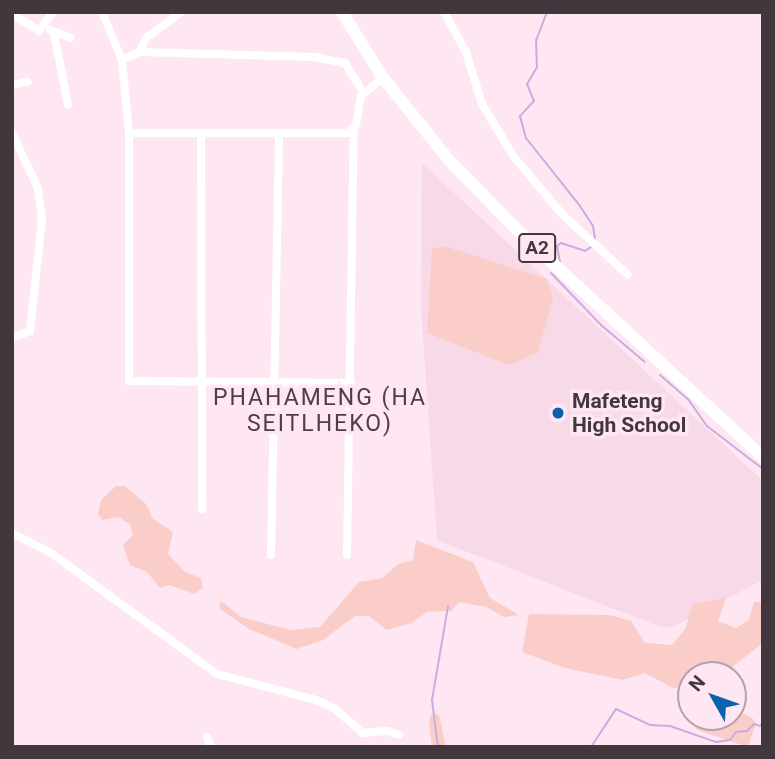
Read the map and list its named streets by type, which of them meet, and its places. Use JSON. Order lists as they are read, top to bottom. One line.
{"streets":{"main road":["A2"]},"districts":["PHAHAMENG (HA SEITLHEKO)"],"places":["Mafeteng High School"],"north":"top left"}
